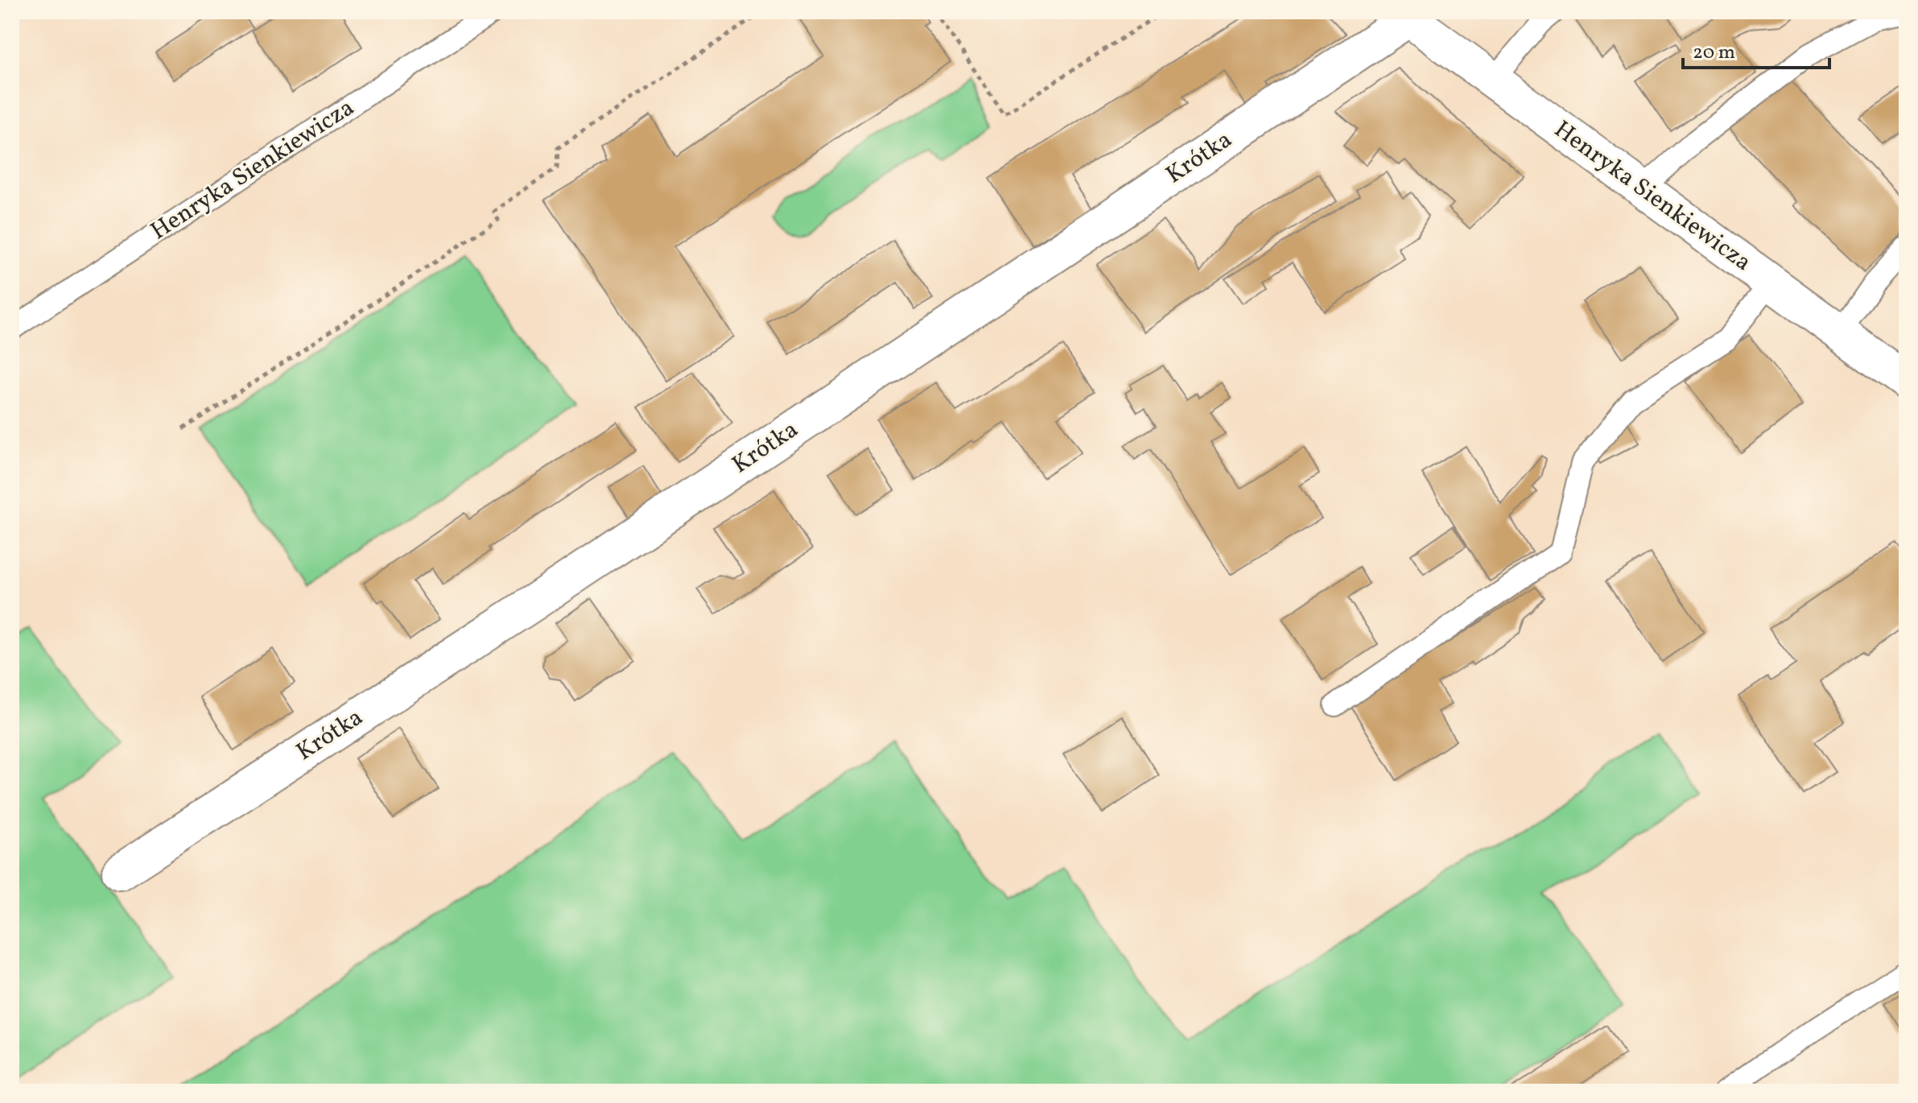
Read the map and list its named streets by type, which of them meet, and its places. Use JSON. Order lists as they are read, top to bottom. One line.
{"streets":{"street":["Krótka","Henryka Sienkiewicza"]},"crossings":[["Krótka","Henryka Sienkiewicza"]],"scale_bar":"20 m"}
